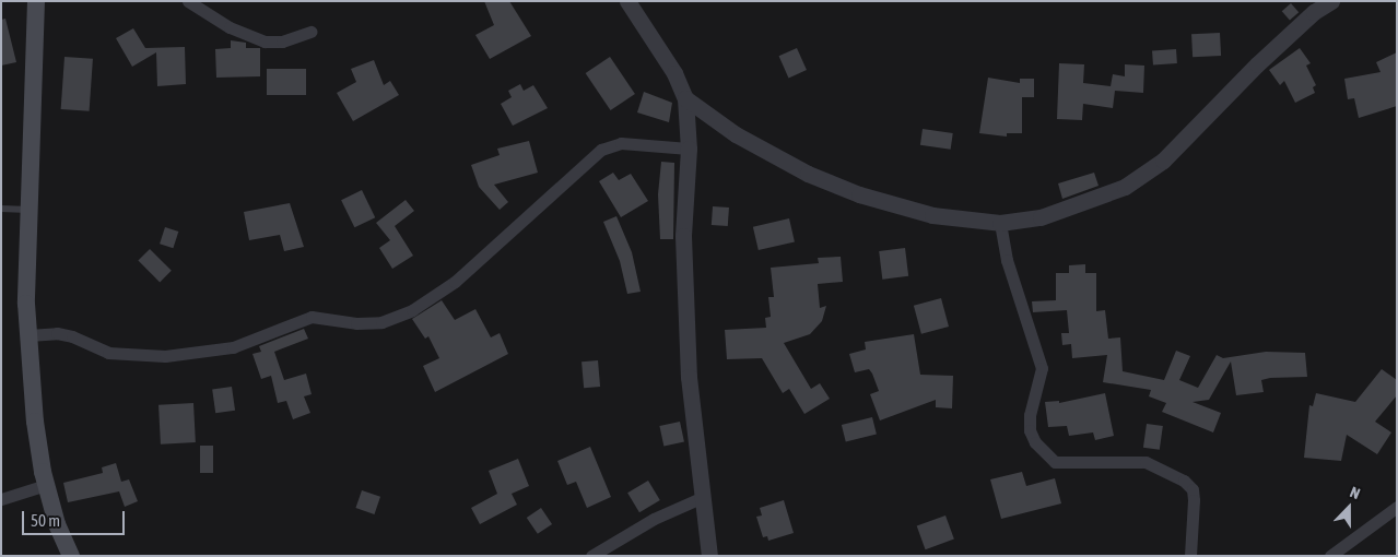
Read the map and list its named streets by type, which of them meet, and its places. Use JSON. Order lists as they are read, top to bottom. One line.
{"scale_bar":"50 m","north":"top"}
